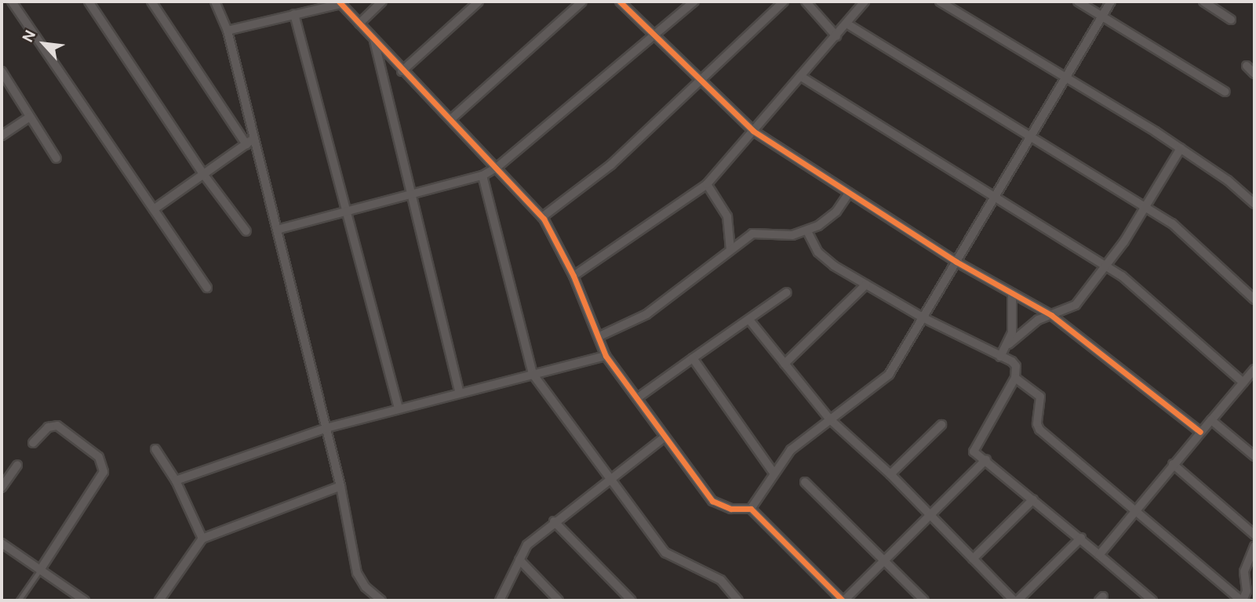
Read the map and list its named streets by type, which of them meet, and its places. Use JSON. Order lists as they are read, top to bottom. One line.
{"north":"top left"}
